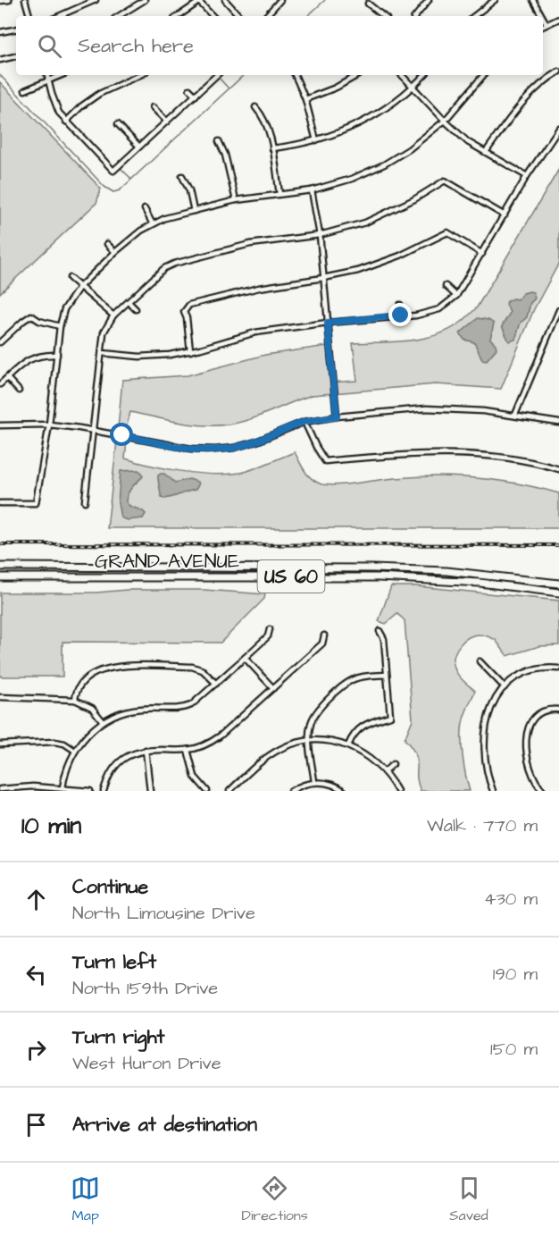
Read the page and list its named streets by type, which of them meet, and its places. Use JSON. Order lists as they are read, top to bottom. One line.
{"streets":{"highway":["GRAND AVENUE","US 60"]},"page":{"search":"Search here","heading":["10 min","Walk · 770 m"],"list":[["Continue","North Limousine Drive","430 m"],["Turn left","North 159th Drive","190 m"],["Turn right","West Huron Drive","150 m"],"Arrive at destination"],"nav":["Map","Directions","Saved"]}}
